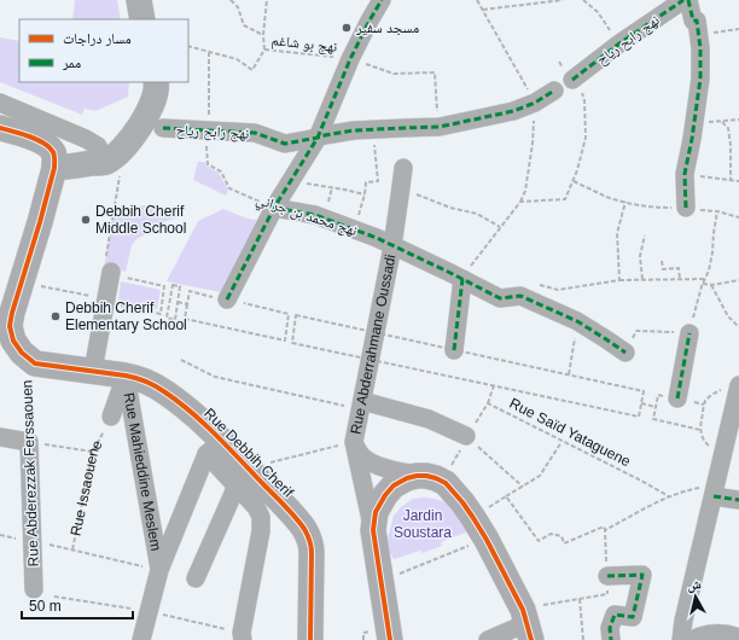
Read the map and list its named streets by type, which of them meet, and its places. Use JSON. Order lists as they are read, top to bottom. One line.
{"streets":{"street":["نهج رابح رياح","نهج محمد بن جراني","Rue Abderrahmane Oussadi","Rue Debbih Cherif","Rue Mahieddine Meslem","Rue Abderezzak Ferssaouen"],"path":["نهج بو شاغم","Rue Saïd Yataguene","Rue Issaouene"]},"crossings":[["نهج رابح رياح","نهج بو شاغم"],["نهج رابح رياح","نهج محمد بن جراني"],["نهج محمد بن جراني","Rue Abderrahmane Oussadi"],["Rue Debbih Cherif","Rue Mahieddine Meslem"],["Rue Debbih Cherif","Rue Abderezzak Ferssaouen"]],"parks":["Jardin Soustara"],"places":["مسجد سفير","Debbih Cherif Middle School","Debbih Cherif Elementary School"],"legend":["مسار دراجات","ممر"],"scale_bar":"50 m","north":"top"}
